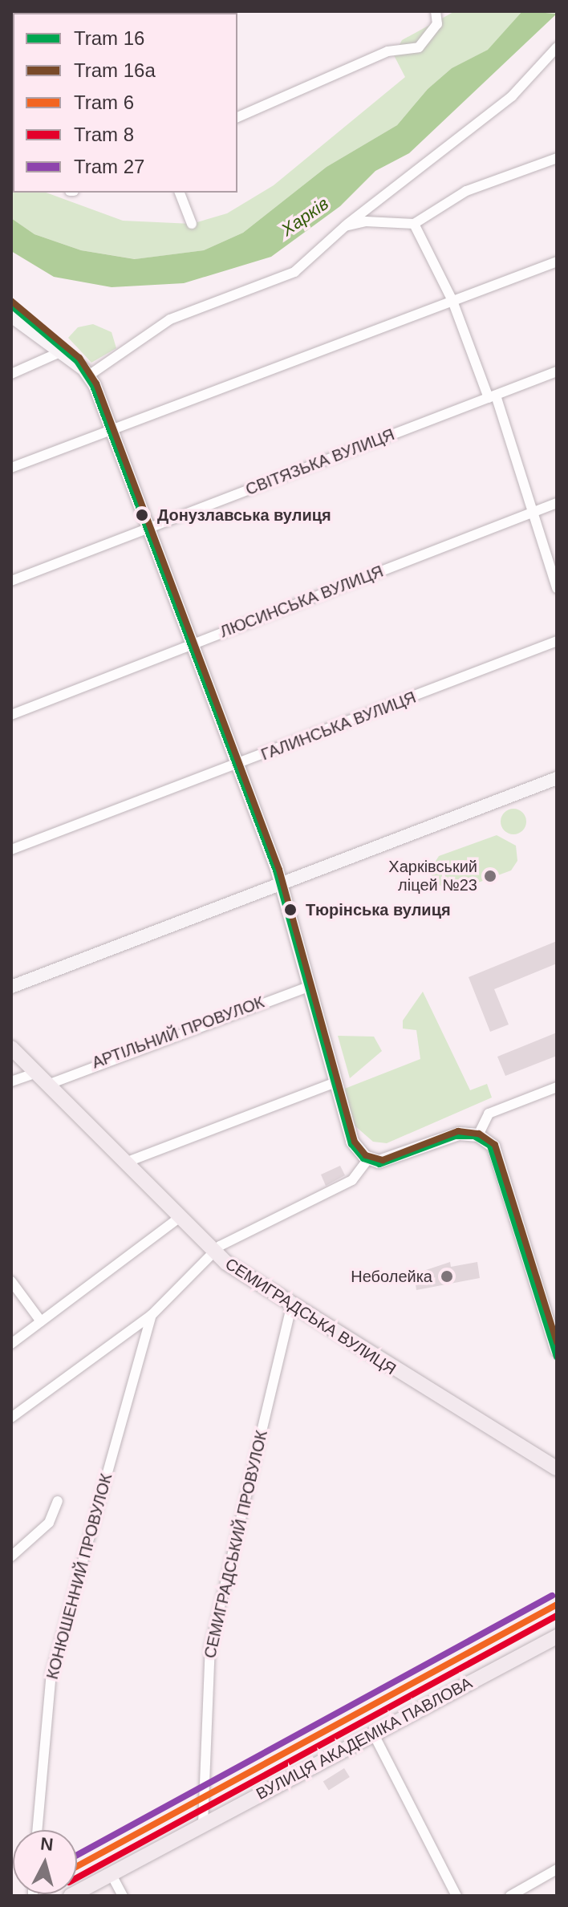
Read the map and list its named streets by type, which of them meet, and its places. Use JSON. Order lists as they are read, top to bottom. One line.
{"streets":{"main road":["СЕМИГРАДСЬКА ВУЛИЦЯ","ВУЛИЦЯ АКАДЕМІКА ПАВЛОВА"],"street":["СВІТЯЗЬКА ВУЛИЦЯ","ЛЮСИНСЬКА ВУЛИЦЯ","ГАЛИНСЬКА ВУЛИЦЯ","АРТІЛЬНИЙ ПРОВУЛОК","СЕМИГРАДСЬКИЙ ПРОВУЛОК","КОНЮШЕННИЙ ПРОВУЛОК"]},"crossings":[["АРТІЛЬНИЙ ПРОВУЛОК","СЕМИГРАДСЬКА ВУЛИЦЯ"],["СЕМИГРАДСЬКА ВУЛИЦЯ","СЕМИГРАДСЬКИЙ ПРОВУЛОК"],["СЕМИГРАДСЬКИЙ ПРОВУЛОК","ВУЛИЦЯ АКАДЕМІКА ПАВЛОВА"]],"water":["Харків"],"places":["Донузлавська вулиця","Харківський ліцей №23","Тюрінська вулиця","Неболейка"],"lines":["tram line 16a","tram line 16","tram line 27","tram line 6","tram line 8"],"legend":["Tram 16","Tram 16a","Tram 6","Tram 8","Tram 27"],"north":"top"}
